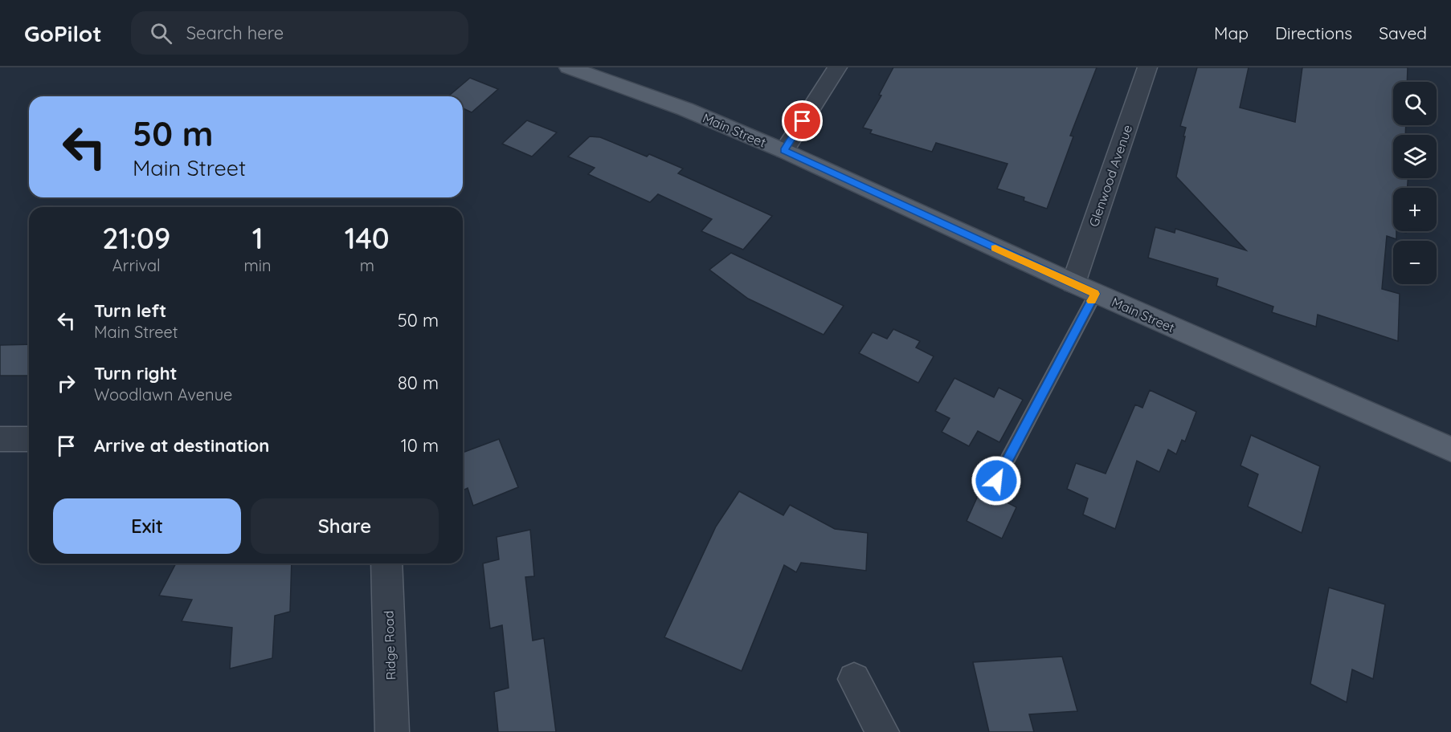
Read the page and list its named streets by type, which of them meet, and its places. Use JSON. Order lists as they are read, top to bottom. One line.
{"streets":{"main road":["Main Street"],"street":["Glenwood Avenue","Ridge Road"]},"crossings":[["Main Street","Glenwood Avenue"]],"page":{"header":"GoPilot","search":"Search here","nav":["Map","Directions","Saved"],"map_buttons":["+","−"],"turn":["50 m","Main Street"],"eta":["21:09","Arrival","1","min","140","m"],"list":[{"name":"Turn left","note":"Main Street","value":"50 m"},{"name":"Turn right","note":"Woodlawn Avenue","value":"80 m"},{"name":"Arrive at destination","value":"10 m"}],"buttons":["Exit","Share"]}}
